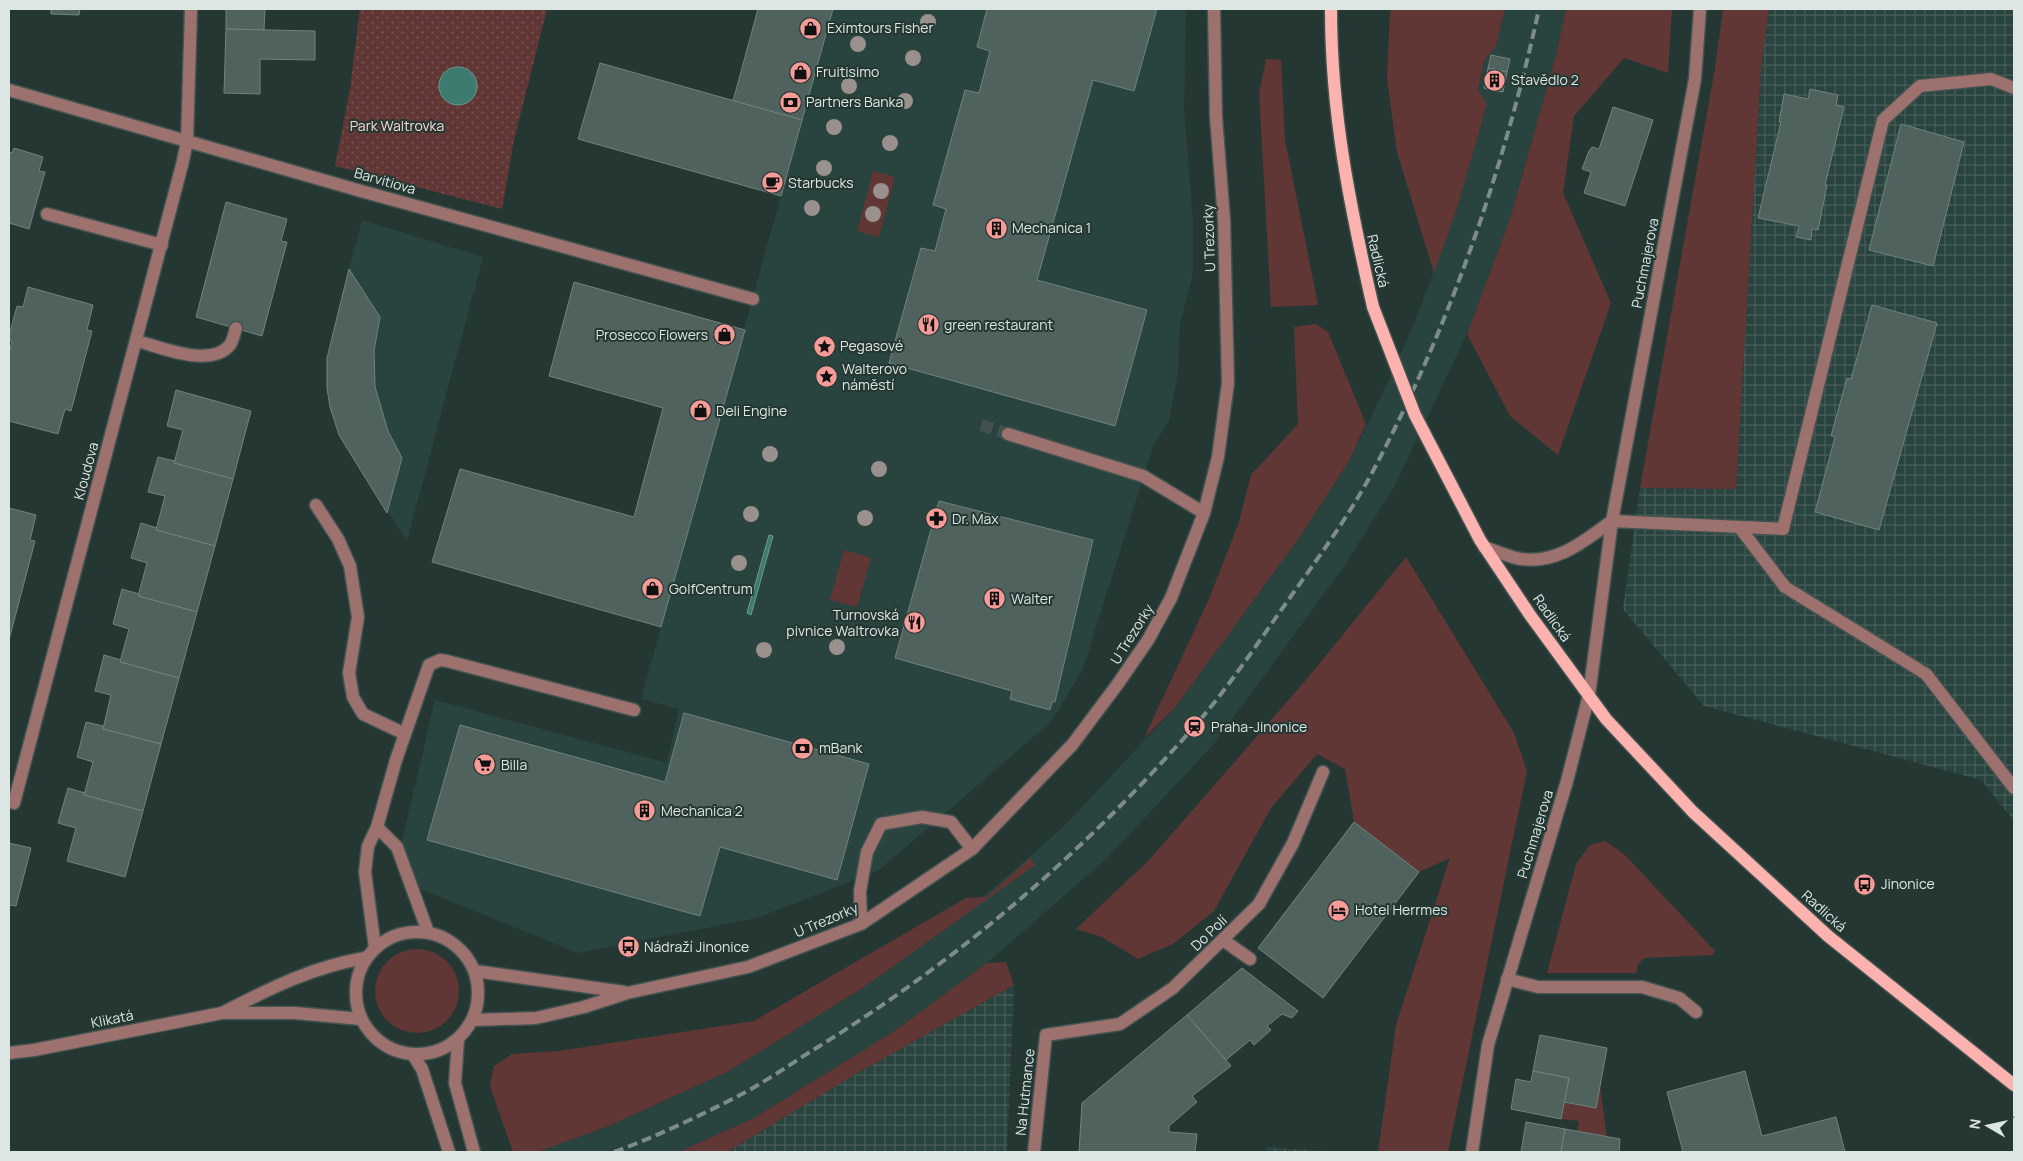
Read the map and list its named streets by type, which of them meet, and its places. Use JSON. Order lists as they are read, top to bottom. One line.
{"streets":{"main road":["Radlická"],"street":["Barvitiova","U Trezorky","Puchmajerova","Kloudova","Do Polí","Klikatá","Na Hutmance"]},"crossings":[["Barvitiova","Kloudova"],["U Trezorky","Klikatá"],["Radlická","Puchmajerova"],["Do Polí","Na Hutmance"]],"parks":["Park Waltrovka"],"places":{"shop":["Eximtours Fisher","Fruitisimo","Prosecco Flowers","Deli Engine","GolfCentrum"],"building":["Stavědlo 2","Mechanica 1","Walter","Mechanica 2"],"bank":["Partners Banka","mBank"],"cafe":["Starbucks"],"restaurant":["green restaurant","Turnovská pivnice Waltrovka"],"place":["Pegasové","Walterovo náměstí"],"pharmacy":["Dr. Max"],"station":["Praha-Jinonice"],"supermarket":["Billa"],"bus stop":["Jinonice","Nádraží Jinonice"],"hotel":["Hotel Herrmes"]},"north":"left"}
